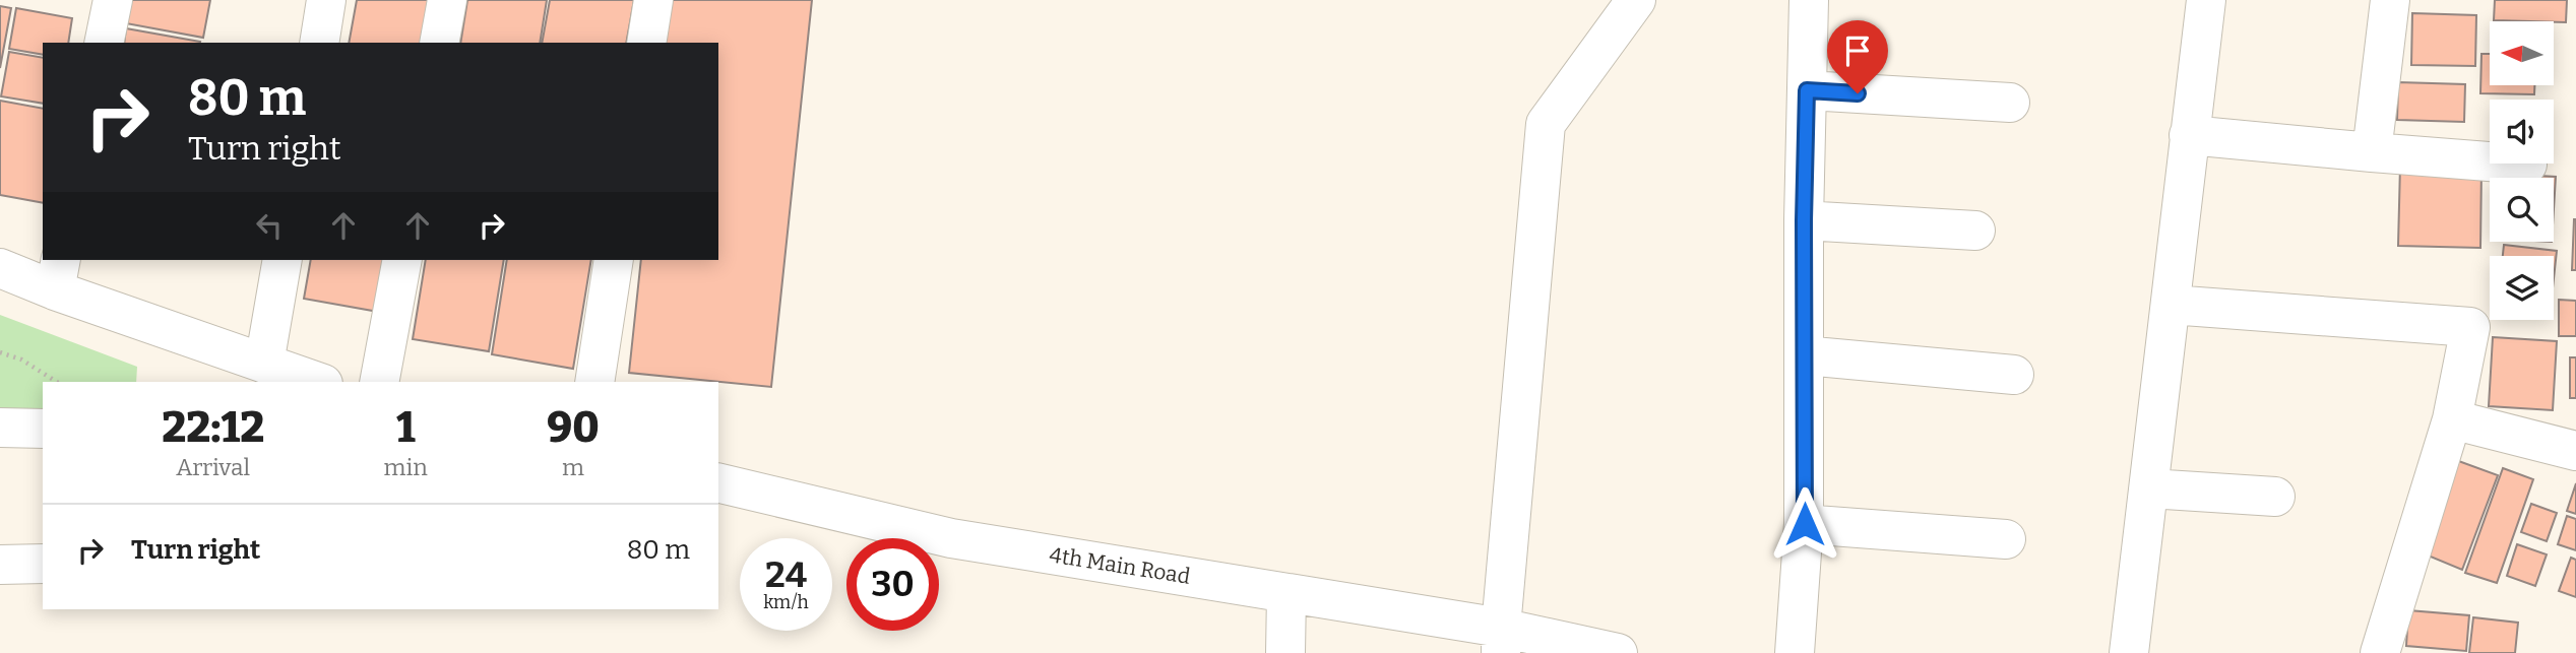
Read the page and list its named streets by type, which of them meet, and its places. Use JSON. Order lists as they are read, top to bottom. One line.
{"streets":{"street":["4th Main Road"]},"north":"left","page":{"turn":["80 m","Turn right"],"eta":["22:12","Arrival","1","min","90","m"],"list":[{"name":"Turn right","value":"80 m"}],"speed":"24 km/h","limit":"30"}}
